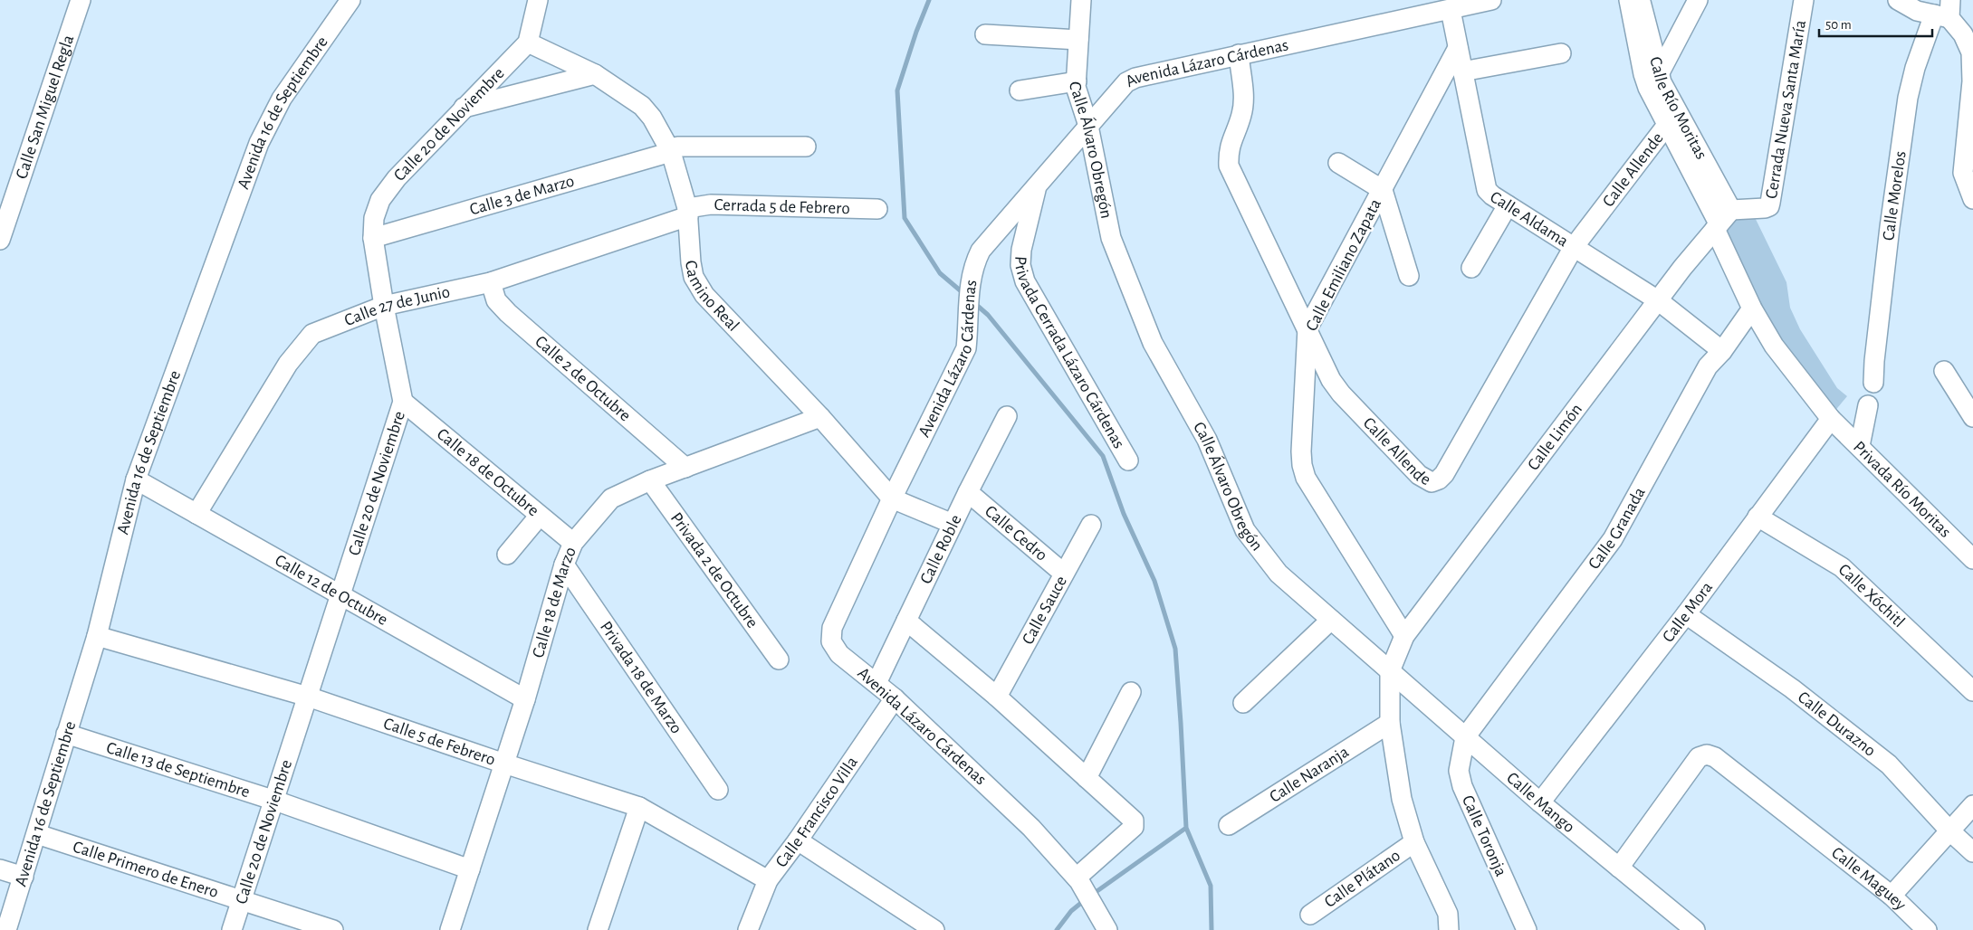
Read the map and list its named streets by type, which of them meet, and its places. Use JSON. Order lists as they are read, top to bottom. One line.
{"streets":{"street":["Avenida Lázaro Cárdenas","Calle San Miguel Regla","Calle Río Moritas","Cerrada Nueva Santa María","Avenida 16 de Septiembre","Calle 20 de Noviembre","Calle Álvaro Obregón","Calle Allende","Calle 3 de Marzo","Calle Morelos","Cerrada 5 de Febrero","Calle Aldama","Calle Emiliano Zapata","Camino Real","Calle 27 de Junio","Privada Cerrada Lázaro Cárdenas","Calle 2 de Octubre","Calle Limón","Calle 18 de Octubre","Privada Río Moritas","Calle Granada","Calle Cedro","Calle Roble","Privada 2 de Octubre","Calle 12 de Octubre","Calle Xóchitl","Calle 18 de Marzo","Calle Sauce","Calle Mora","Privada 18 de Marzo","Calle Durazno","Calle 5 de Febrero","Calle 13 de Septiembre","Calle Naranja","Calle Mango","Calle Francisco Villa","Calle Toronja","Calle Primero de Enero","Calle Plátano","Calle Maguey"]},"crossings":[["Avenida Lázaro Cárdenas","Calle Álvaro Obregón"],["Avenida Lázaro Cárdenas","Calle Allende"],["Avenida Lázaro Cárdenas","Calle Aldama"],["Avenida Lázaro Cárdenas","Camino Real"],["Avenida Lázaro Cárdenas","Privada Cerrada Lázaro Cárdenas"],["Avenida Lázaro Cárdenas","Calle Roble"],["Avenida Lázaro Cárdenas","Calle Francisco Villa"],["Calle Río Moritas","Cerrada Nueva Santa María"],["Calle Río Moritas","Calle Allende"],["Calle Río Moritas","Calle Limón"],["Calle Río Moritas","Privada Río Moritas"],["Calle Río Moritas","Calle Granada"],["Calle Río Moritas","Calle Mora"],["Cerrada Nueva Santa María","Calle Limón"],["Avenida 16 de Septiembre","Calle 12 de Octubre"],["Avenida 16 de Septiembre","Calle 5 de Febrero"],["Avenida 16 de Septiembre","Calle 13 de Septiembre"],["Avenida 16 de Septiembre","Calle Primero de Enero"],["Calle 20 de Noviembre","Calle 3 de Marzo"],["Calle 20 de Noviembre","Camino Real"],["Calle 20 de Noviembre","Calle 27 de Junio"],["Calle 20 de Noviembre","Calle 18 de Octubre"],["Calle 20 de Noviembre","Calle 12 de Octubre"],["Calle 20 de Noviembre","Calle 5 de Febrero"],["Calle 20 de Noviembre","Calle 13 de Septiembre"],["Calle 20 de Noviembre","Calle Primero de Enero"],["Calle Álvaro Obregón","Calle Limón"],["Calle Álvaro Obregón","Calle Mango"],["Calle Allende","Calle Aldama"],["Calle Allende","Calle Emiliano Zapata"],["Calle 3 de Marzo","Camino Real"],["Cerrada 5 de Febrero","Camino Real"],["Cerrada 5 de Febrero","Calle 27 de Junio"],["Calle Aldama","Calle Emiliano Zapata"],["Calle Aldama","Calle Limón"],["Calle Aldama","Calle Granada"],["Calle Emiliano Zapata","Calle Limón"],["Camino Real","Calle 27 de Junio"],["Camino Real","Calle Roble"],["Camino Real","Calle 18 de Marzo"],["Calle 27 de Junio","Calle 2 de Octubre"],["Calle 27 de Junio","Calle 12 de Octubre"],["Calle 2 de Octubre","Calle 18 de Marzo"],["Calle Limón","Calle Mango"],["Calle 18 de Octubre","Calle 18 de Marzo"],["Privada Río Moritas","Calle Mora"],["Calle Granada","Calle Mango"],["Calle Granada","Calle Toronja"],["Calle Cedro","Calle Roble"],["Calle Cedro","Calle Sauce"],["Privada 2 de Octubre","Calle 18 de Marzo"],["Calle 12 de Octubre","Calle 18 de Marzo"],["Calle Xóchitl","Calle Mora"],["Calle 18 de Marzo","Privada 18 de Marzo"],["Calle 18 de Marzo","Calle 5 de Febrero"],["Calle 18 de Marzo","Calle 13 de Septiembre"],["Calle Mora","Calle Durazno"],["Calle Mora","Calle Mango"],["Calle 5 de Febrero","Calle Francisco Villa"],["Calle Mango","Calle Toronja"],["Calle Mango","Calle Maguey"]],"scale_bar":"50 m"}
